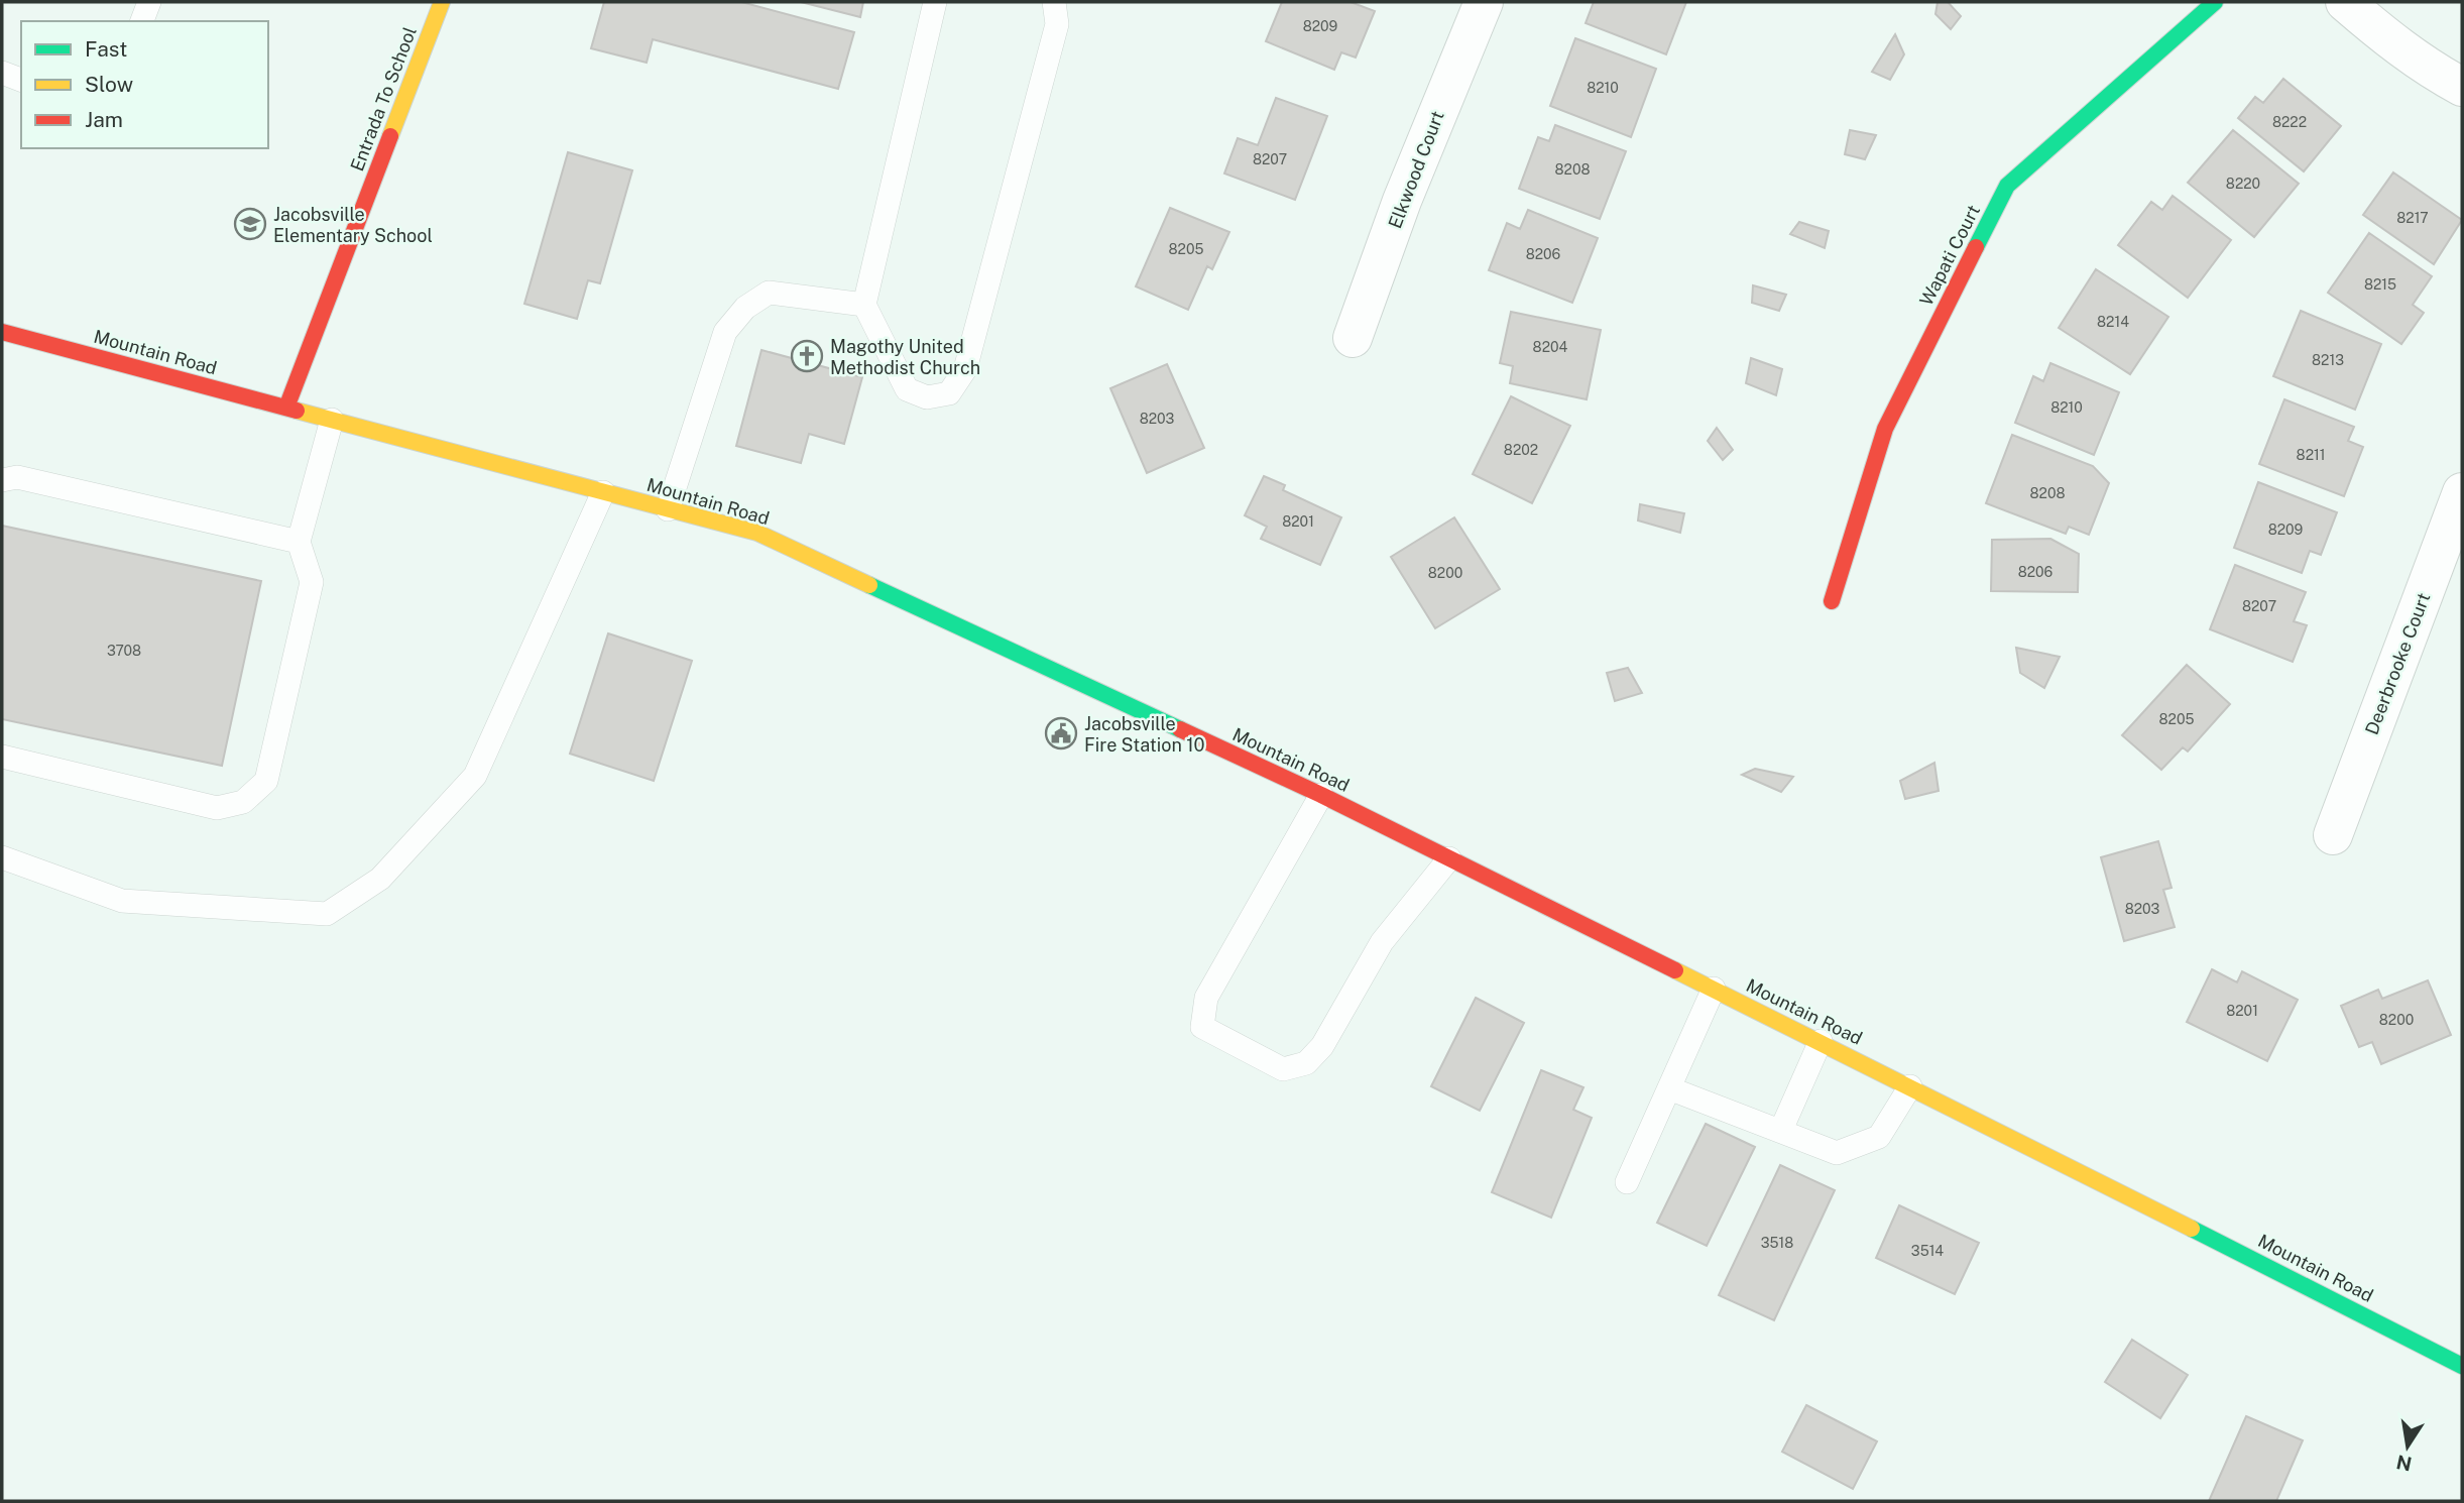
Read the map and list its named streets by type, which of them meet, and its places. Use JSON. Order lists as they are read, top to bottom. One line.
{"streets":{"main road":["Entrada To School","Wapati Court","Mountain Road"],"street":["Elkwood Court","Deerbrooke Court"]},"crossings":[["Entrada To School","Mountain Road"]],"places":{"school or university":["Jacobsville Elementary School"],"church":["Magothy United Methodist Church"],"public building":["Jacobsville Fire Station 10"]},"house_numbers":["8209","8210","8222","8207","8208","8220","8217","8205","8206","8215","8214","8204","8213","8210","8203","8202","8211","8208","8201","8209","8206","8200","8207","3708","8205","8203","8201","8200","3518","3514"],"legend":["Fast","Slow","Jam"],"north":"bottom"}
